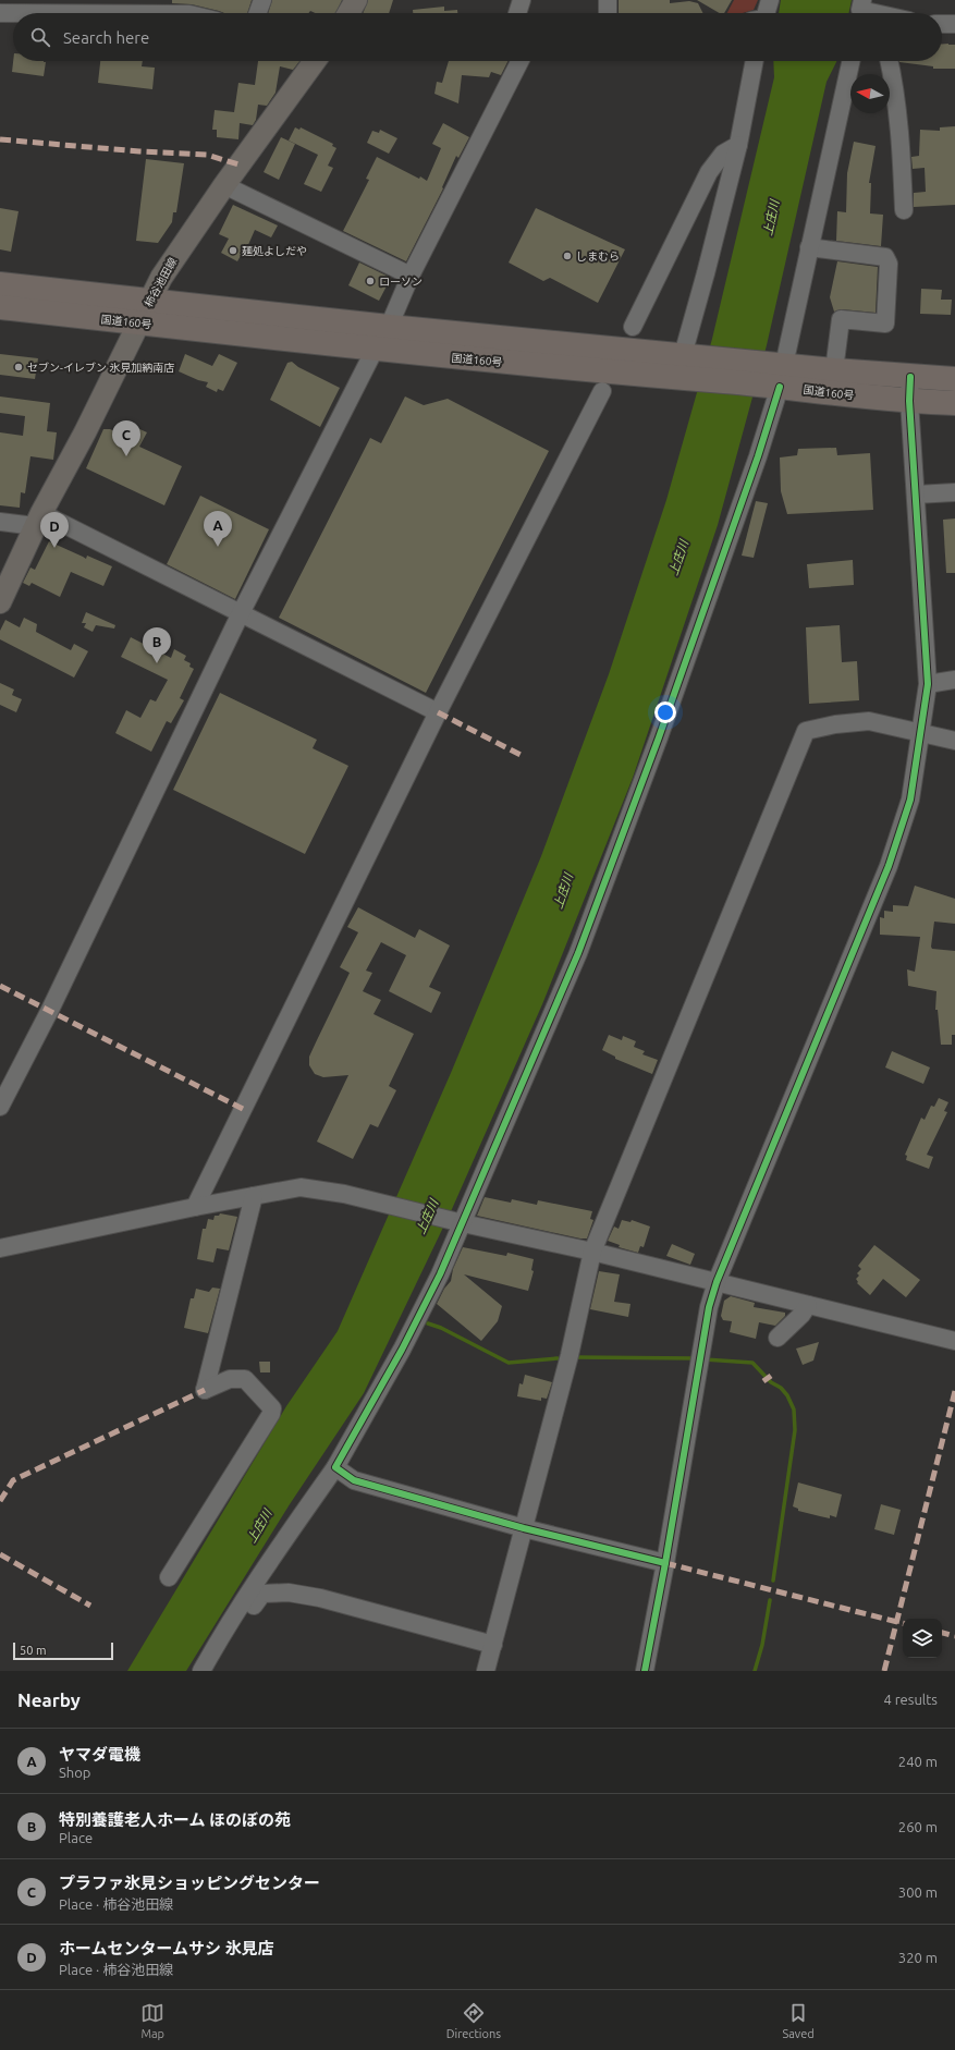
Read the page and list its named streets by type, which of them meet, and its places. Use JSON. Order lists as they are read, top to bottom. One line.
{"streets":{"highway":["国道160号"],"main road":["柿谷池田線"]},"crossings":[["柿谷池田線","国道160号"]],"water":["上庄川"],"places":["麺処よしだや","しまむら","ローソン","セブン-イレブン 氷見加納南店"],"scale_bar":"50 m","north":"left","page":{"search":"Search here","pins":["C","A","D","B"],"scale":"50 m","heading":["Nearby","4 results"],"list":[{"mark":"A","name":"ヤマダ電機","note":"Shop","value":"240 m"},{"mark":"B","name":"特別養護老人ホーム ほのぼの苑","note":"Place","value":"260 m"},{"mark":"C","name":"プラファ氷見ショッピングセンター","note":"Place · 柿谷池田線","value":"300 m"},{"mark":"D","name":"ホームセンタームサシ 氷見店","note":"Place · 柿谷池田線","value":"320 m"}],"nav":["Map","Directions","Saved"]}}
